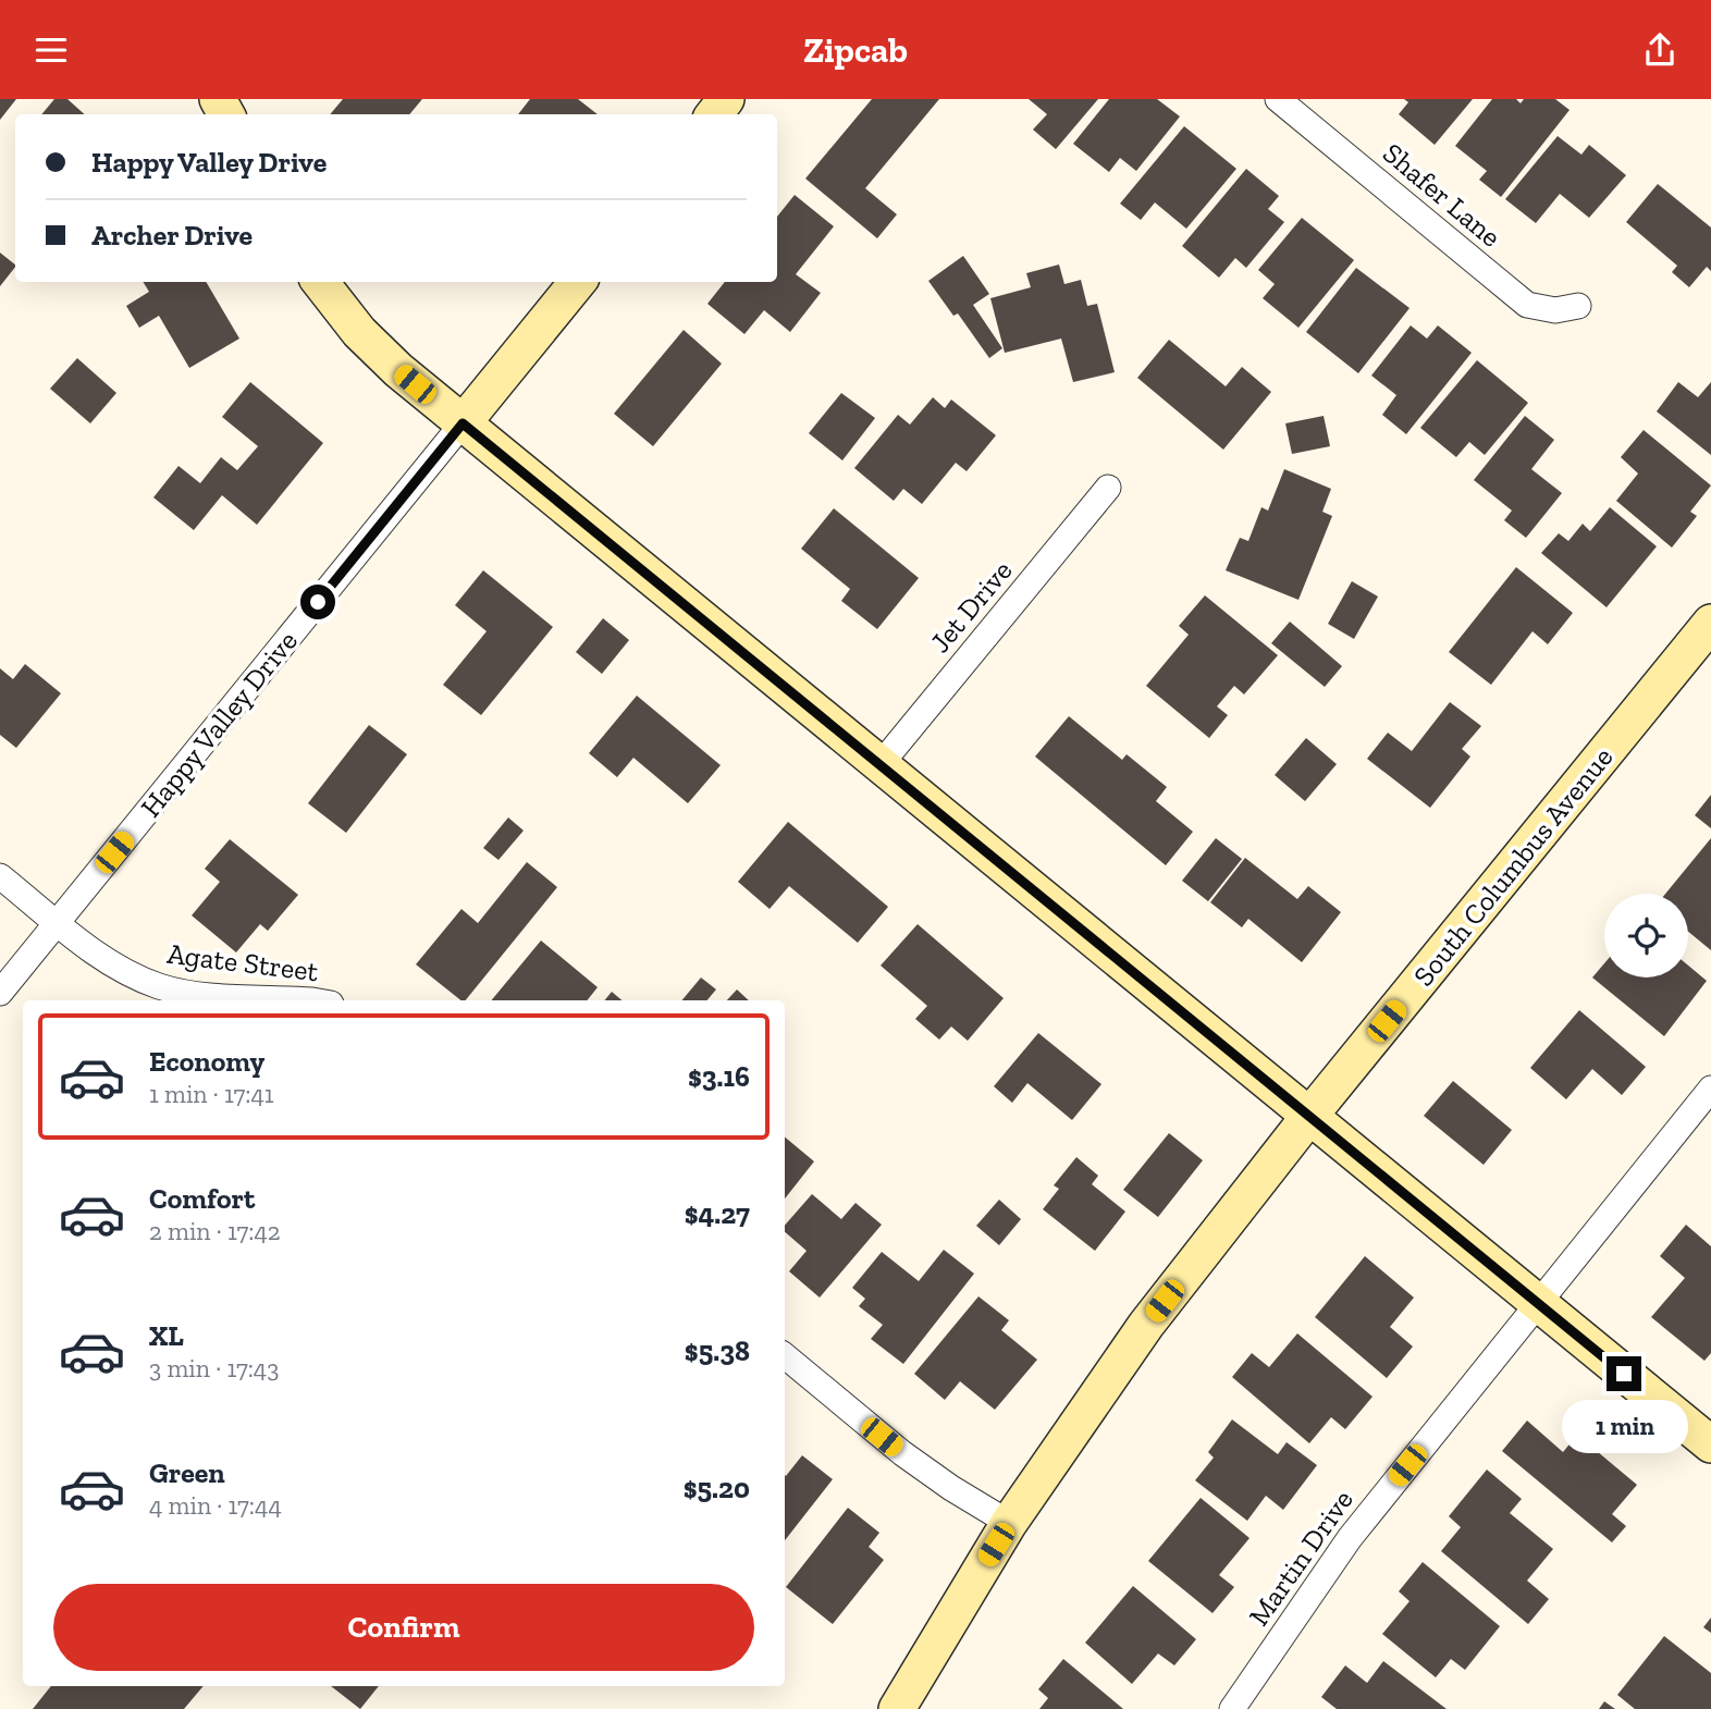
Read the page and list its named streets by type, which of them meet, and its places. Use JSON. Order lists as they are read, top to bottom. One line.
{"streets":{"street":["Shafer Lane","Jet Drive","Happy Valley Drive","South Columbus Avenue","Agate Street","Martin Drive"]},"crossings":[["Happy Valley Drive","Agate Street"]],"page":{"header":"Zipcab","banner":["Happy Valley Drive","Archer Drive"],"list":[{"name":"Economy","note":"1 min · 17:41","value":"$3.16"},{"name":"Comfort","note":"2 min · 17:42","value":"$4.27"},{"name":"XL","note":"3 min · 17:43","value":"$5.38"},{"name":"Green","note":"4 min · 17:44","value":"$5.20"}],"bubble":"1 min","buttons":"Confirm"}}
